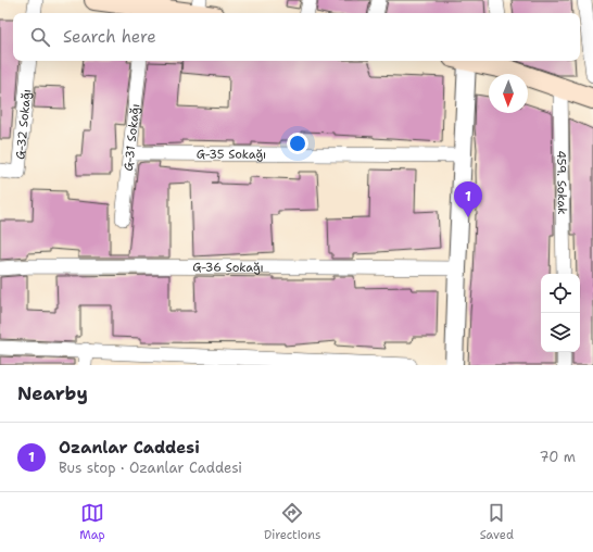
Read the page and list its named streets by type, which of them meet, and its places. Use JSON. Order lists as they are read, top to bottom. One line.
{"streets":{"street":["G-32 Sokağı","G-31 Sokağı","G-35 Sokağı","459. Sokak","G-36 Sokağı"]},"crossings":[["G-31 Sokağı","G-35 Sokağı"]],"north":"bottom","page":{"search":"Search here","pins":"1","heading":"Nearby","list":[{"mark":"1","name":"Ozanlar Caddesi","note":"Bus stop · Ozanlar Caddesi","value":"70 m"}],"nav":["Map","Directions","Saved"]}}
